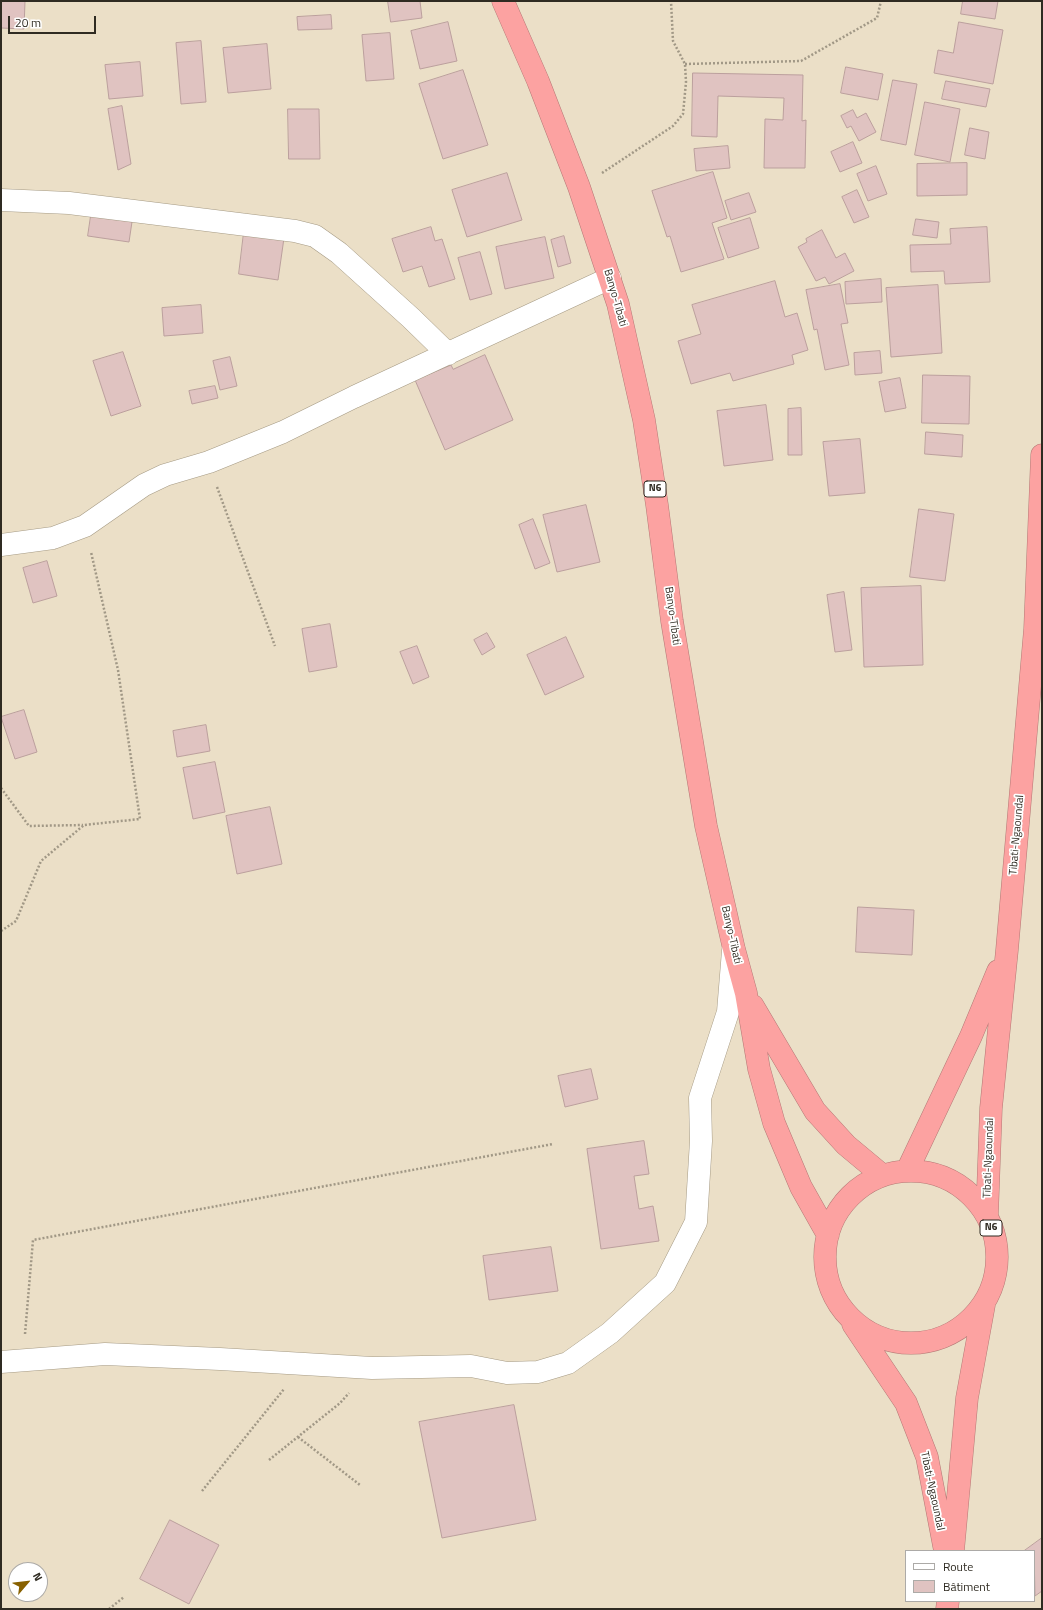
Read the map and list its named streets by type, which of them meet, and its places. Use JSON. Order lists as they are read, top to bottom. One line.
{"streets":{"highway":["Banyo-Tibati","N6","Tibati-Ngaoundal"]},"crossings":[["Banyo-Tibati","N6"],["N6","Tibati-Ngaoundal"]],"legend":["Route","Bâtiment"],"scale_bar":"20 m","north":"top right"}
